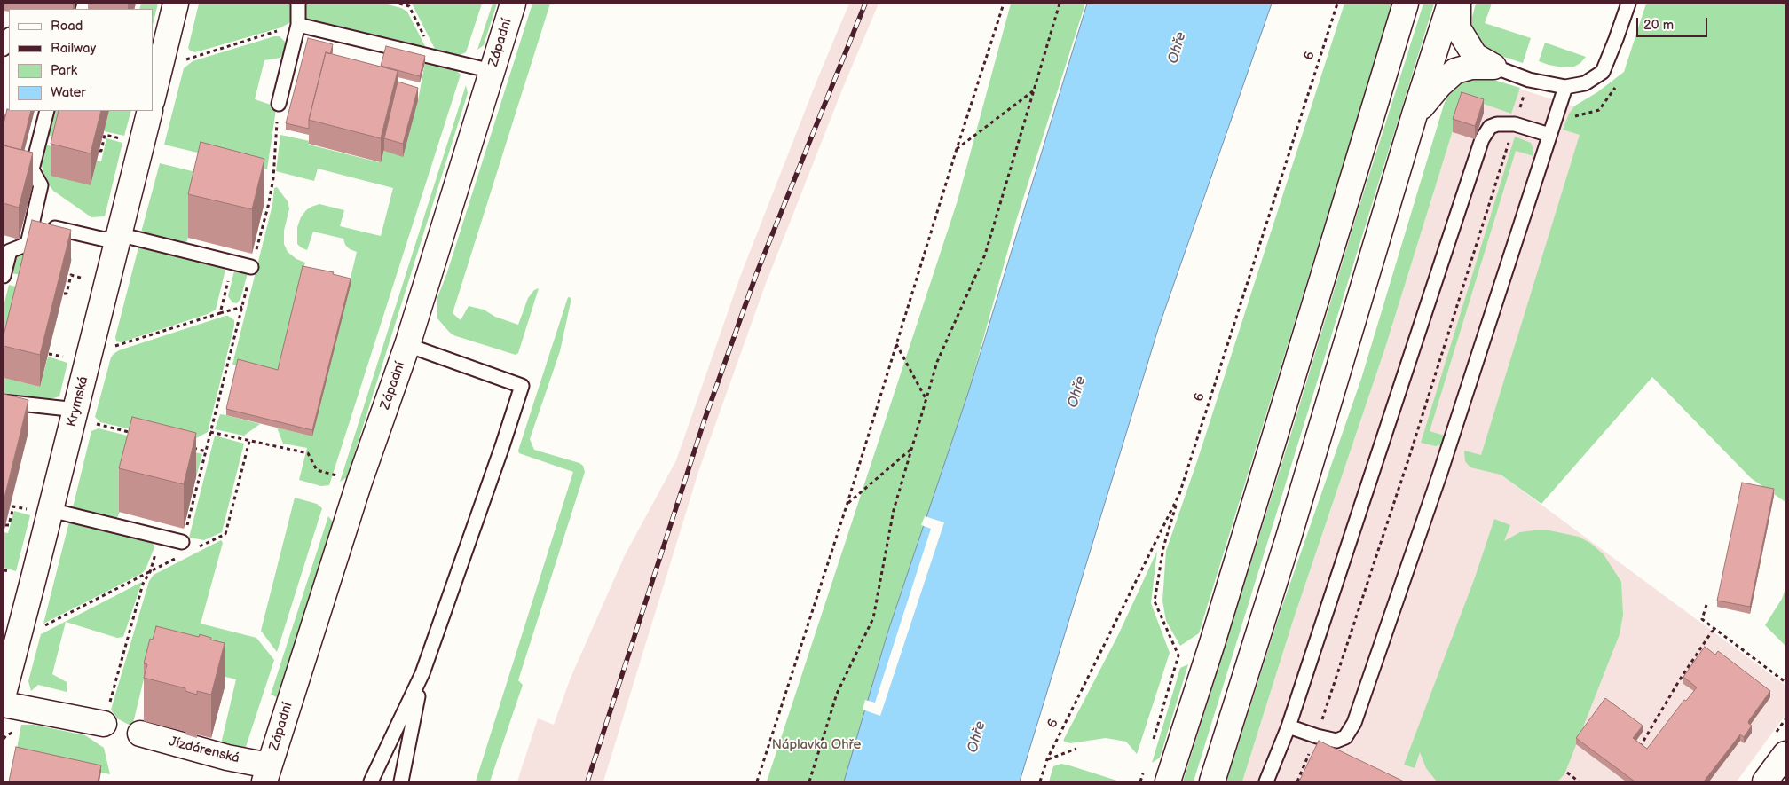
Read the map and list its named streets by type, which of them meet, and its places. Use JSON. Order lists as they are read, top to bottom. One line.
{"streets":{"main road":["Západní","Krymská","Jízdárenská"],"path":["6"]},"crossings":[["Západní","Jízdárenská"]],"water":["Ohře"],"parks":["Náplavka Ohře"],"legend":["Road","Railway","Park","Water"],"scale_bar":"20 m"}
